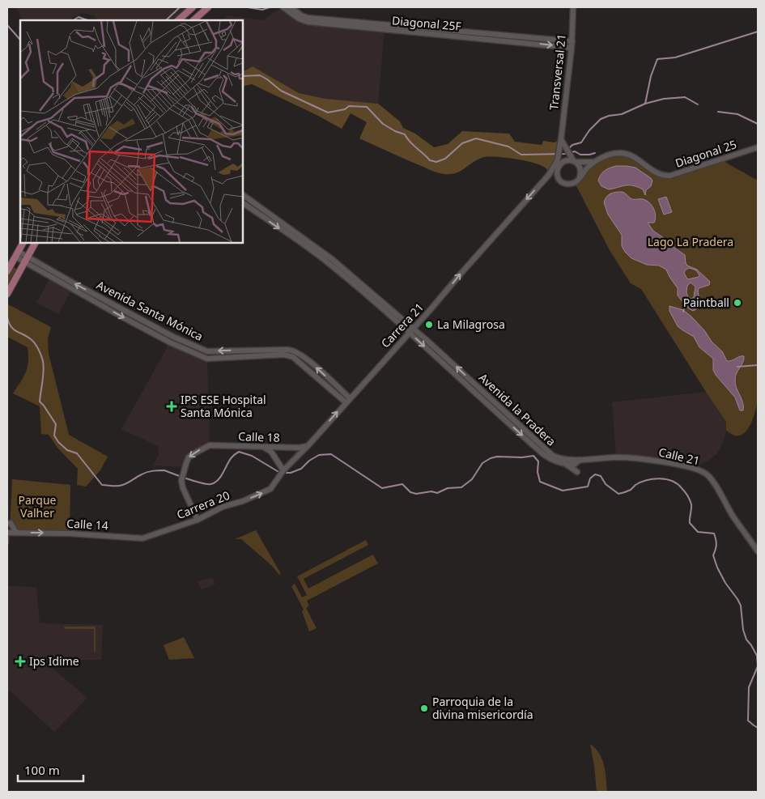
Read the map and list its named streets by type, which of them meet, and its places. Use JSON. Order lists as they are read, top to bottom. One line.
{"streets":{"street":["Diagonal 25F","Transversal 21","Diagonal 25","Avenida Santa Mónica","Carrera 21","Avenida la Pradera","Calle 18","Calle 21","Carrera 20","Calle 14"]},"crossings":[["Diagonal 25F","Transversal 21"],["Transversal 21","Diagonal 25"],["Transversal 21","Carrera 21"],["Avenida Santa Mónica","Carrera 21"],["Carrera 21","Avenida la Pradera"],["Carrera 21","Calle 18"],["Carrera 21","Carrera 20"],["Avenida la Pradera","Calle 21"],["Calle 18","Carrera 20"],["Carrera 20","Calle 14"]],"one_way":["Carrera 20","Calle 14"],"parks":["Lago La Pradera","Parque Valher"],"places":{"other":["Paintball","La Milagrosa","Parroquia de la divina misericordía"],"health":["IPS ESE Hospital Santa Mónica","Ips Idime"]},"scale_bar":"100 m"}
